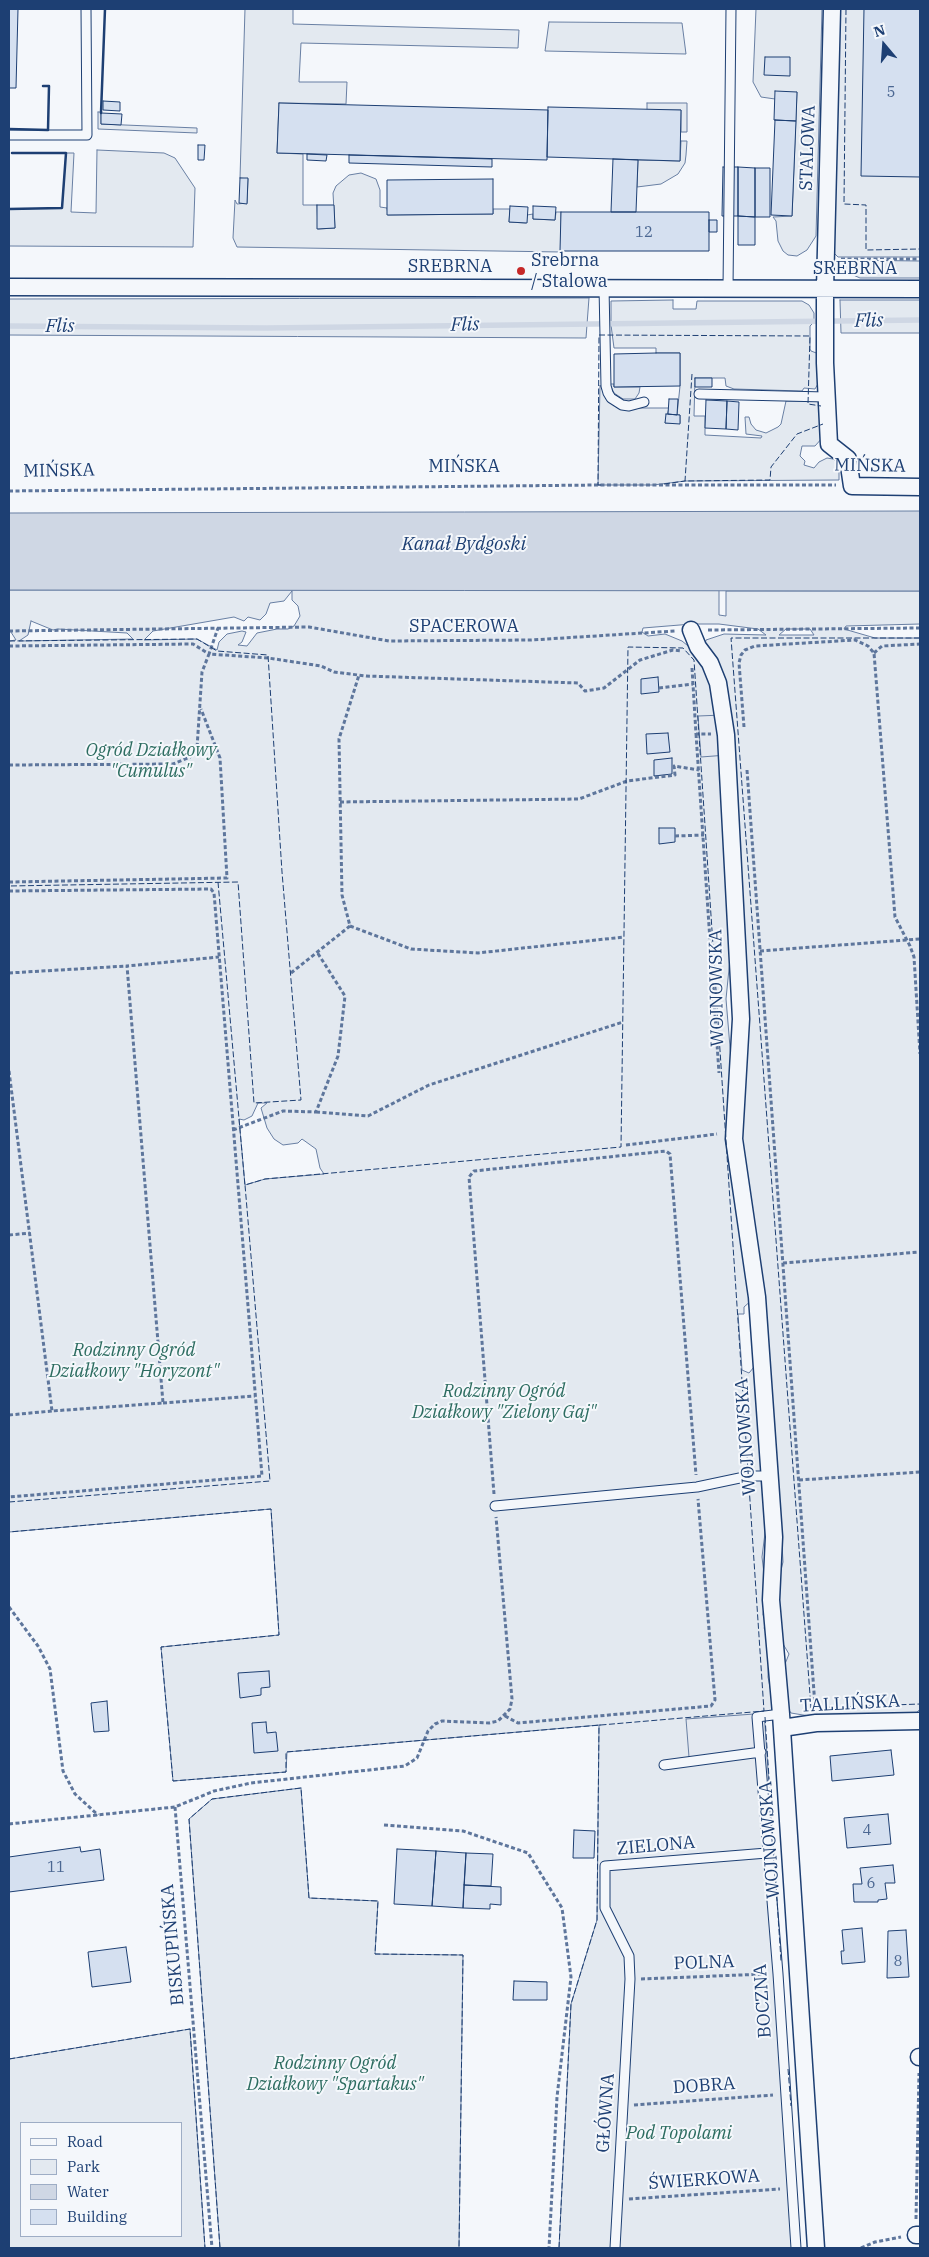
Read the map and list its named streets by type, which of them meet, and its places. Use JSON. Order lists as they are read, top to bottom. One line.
{"streets":{"street":["STALOWA","SREBRNA","MIŃSKA","WOJNOWSKA","TALLIŃSKA"],"lane":["ZIELONA","BOCZNA","GŁÓWNA"],"path":["SPACEROWA","BISKUPIŃSKA","POLNA","DOBRA","ŚWIERKOWA"]},"crossings":[["STALOWA","SREBRNA"],["STALOWA","MIŃSKA"],["SPACEROWA","WOJNOWSKA"],["WOJNOWSKA","TALLIŃSKA"],["WOJNOWSKA","BOCZNA"],["TALLIŃSKA","BOCZNA"],["ZIELONA","POLNA"],["ZIELONA","BOCZNA"],["ZIELONA","GŁÓWNA"],["POLNA","BOCZNA"],["POLNA","GŁÓWNA"],["BOCZNA","DOBRA"],["BOCZNA","ŚWIERKOWA"],["DOBRA","GŁÓWNA"],["GŁÓWNA","ŚWIERKOWA"]],"water":["Flis","Kanał Bydgoski"],"parks":["Ogród Działkowy \"Cumulus\"","Rodzinny Ogród Działkowy \"Horyzont\"","Rodzinny Ogród Działkowy \"Zielony Gaj\"","Rodzinny Ogród Działkowy \"Spartakus\"","Pod Topolami"],"places":["Srebrna / Stalowa"],"house_numbers":["5","12","4","11","6","8"],"legend":["Road","Park","Water","Building"],"north":"top"}
